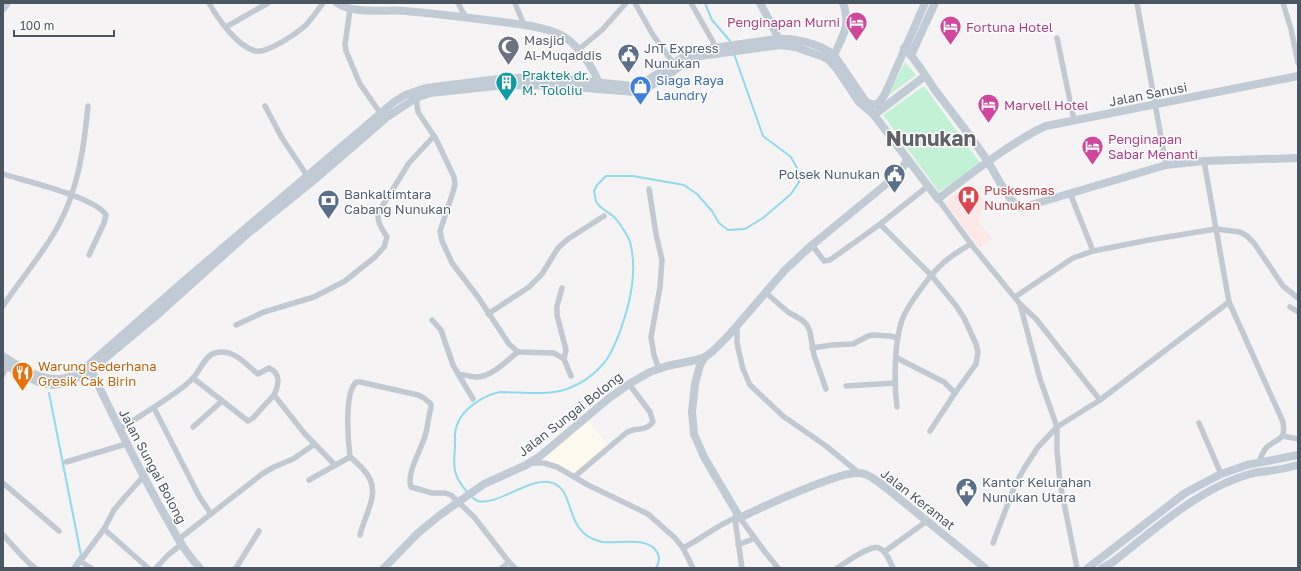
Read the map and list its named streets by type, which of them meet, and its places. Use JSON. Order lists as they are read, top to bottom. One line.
{"streets":{"street":["Jalan Sanusi","Jalan Sungai Bolong","Jalan Keramat"]},"districts":["Nunukan"],"places":{"hotel":["Penginapan Murni","Fortuna Hotel","Marvell Hotel","Penginapan Sabar Menanti"],"mosque":["Masjid Al-Muqaddis"],"public building":["JnT Express Nunukan","Polsek Nunukan","Kantor Kelurahan Nunukan Utara"],"building":["Praktek dr. M. Tololiu"],"shop":["Siaga Raya Laundry"],"hospital":["Puskesmas Nunukan"],"bank":["Bankaltimtara Cabang Nunukan"],"restaurant":["Warung Sederhana Gresik Cak Birin"]},"scale_bar":"100 m"}
